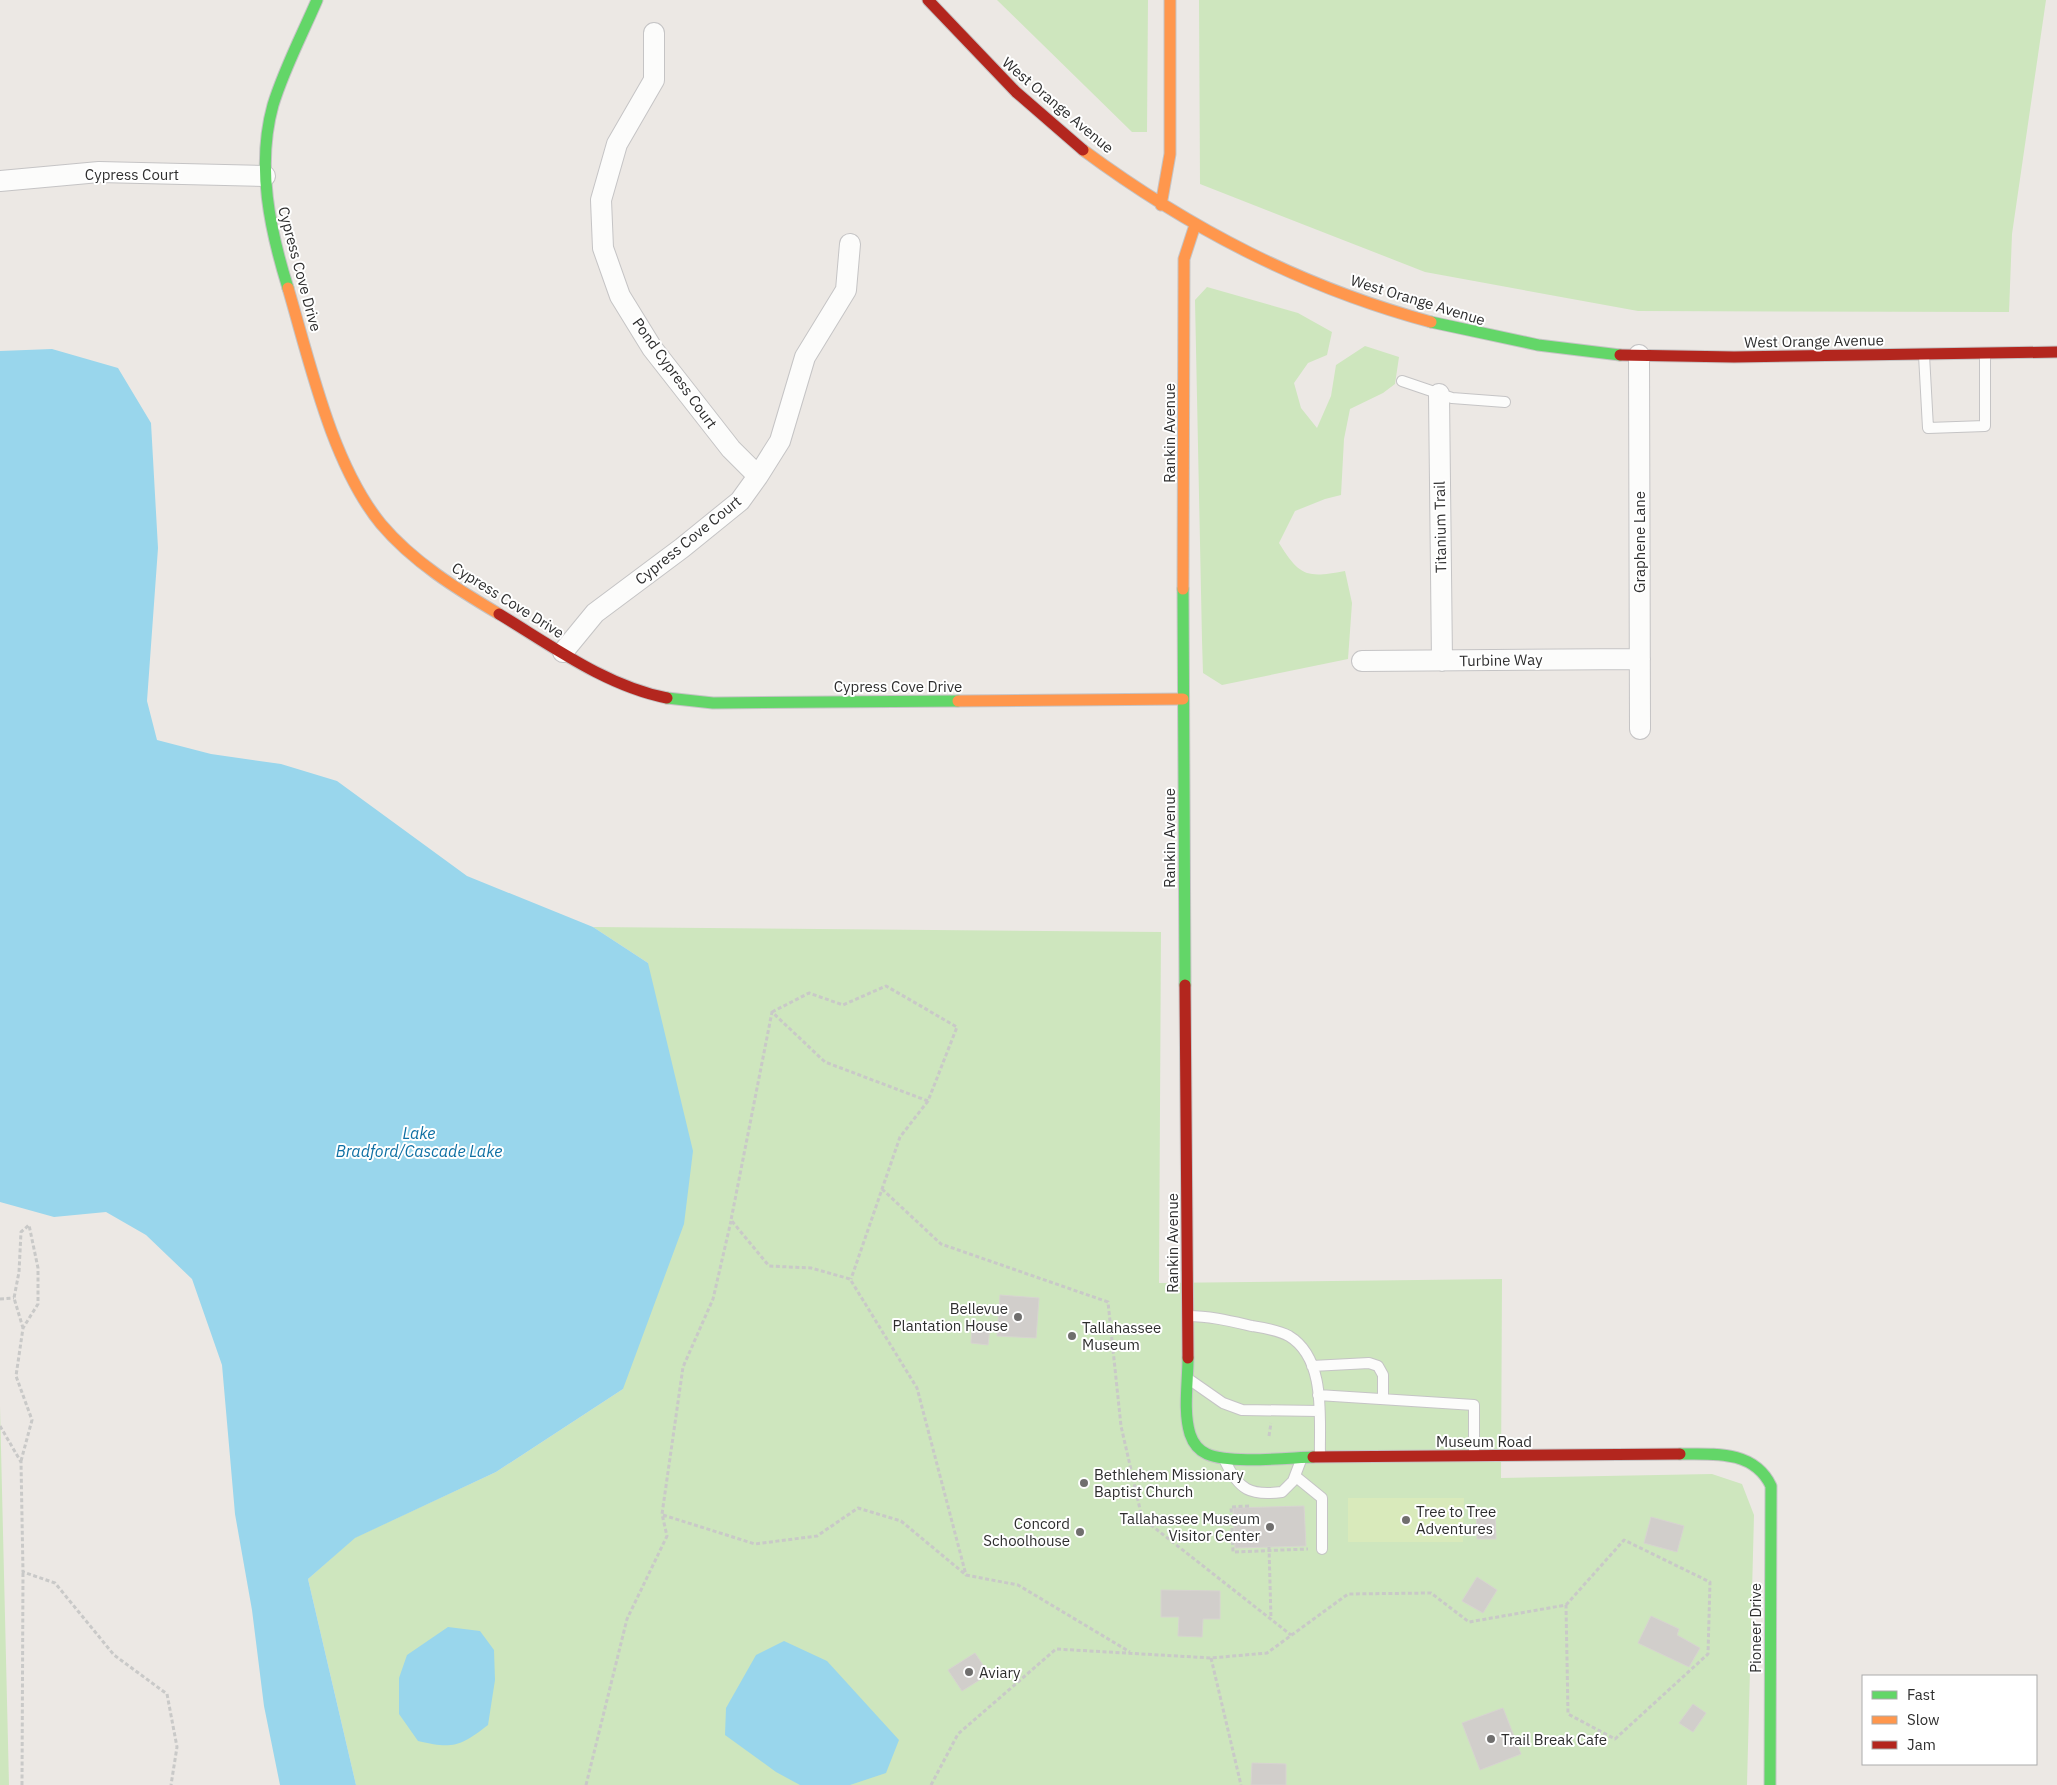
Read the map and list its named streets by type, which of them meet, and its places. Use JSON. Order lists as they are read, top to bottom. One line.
{"streets":{"street":["West Orange Avenue","Cypress Court","Cypress Cove Drive","Pond Cypress Court","Rankin Avenue","Titanium Trail","Cypress Cove Court","Graphene Lane","Turbine Way","Museum Road","Pioneer Drive"]},"crossings":[["West Orange Avenue","Rankin Avenue"],["West Orange Avenue","Graphene Lane"],["Cypress Court","Cypress Cove Drive"],["Cypress Cove Drive","Rankin Avenue"],["Cypress Cove Drive","Cypress Cove Court"],["Pond Cypress Court","Cypress Cove Court"],["Rankin Avenue","Museum Road"],["Titanium Trail","Turbine Way"],["Graphene Lane","Turbine Way"],["Museum Road","Pioneer Drive"]],"water":["Lake Bradford/Cascade Lake"],"places":["Bellevue Plantation House","Tallahassee Museum","Bethlehem Missionary Baptist Church","Tree to Tree Adventures","Tallahassee Museum Visitor Center","Concord Schoolhouse","Aviary","Trail Break Cafe"],"legend":["Fast","Slow","Jam"]}
